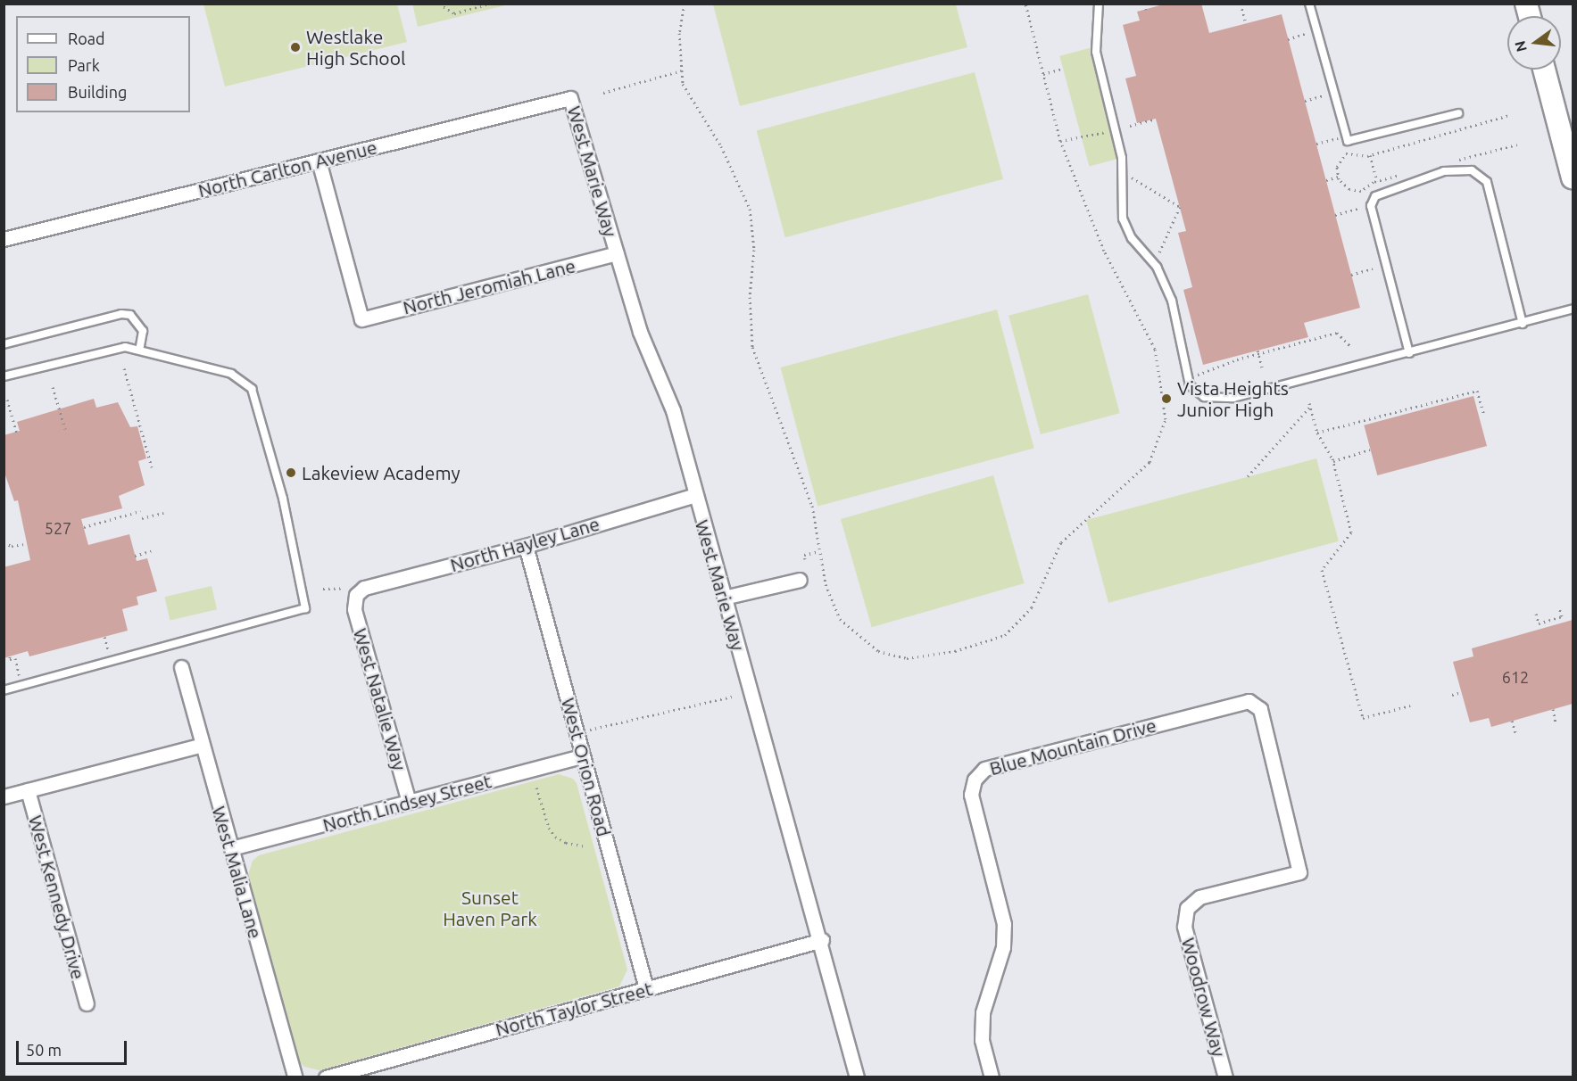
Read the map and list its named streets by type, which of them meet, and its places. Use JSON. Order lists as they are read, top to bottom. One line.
{"streets":{"street":["North Carlton Avenue","West Marie Way","North Jeromiah Lane","North Hayley Lane","West Natalie Way","Blue Mountain Drive","West Orion Road","North Lindsey Street","West Malia Lane","West Kennedy Drive","Woodrow Way","North Taylor Street"]},"crossings":[["North Carlton Avenue","West Marie Way"],["North Carlton Avenue","North Jeromiah Lane"],["West Marie Way","North Jeromiah Lane"],["West Marie Way","North Hayley Lane"],["West Marie Way","North Taylor Street"],["North Hayley Lane","West Natalie Way"],["North Hayley Lane","West Orion Road"],["West Natalie Way","North Lindsey Street"],["Blue Mountain Drive","Woodrow Way"],["West Orion Road","North Lindsey Street"],["West Orion Road","North Taylor Street"],["North Lindsey Street","West Malia Lane"]],"parks":["Sunset Haven Park"],"places":["Westlake High School","Vista Heights Junior High","Lakeview Academy"],"house_numbers":["527","612"],"legend":["Road","Park","Building"],"scale_bar":"50 m","north":"left"}
